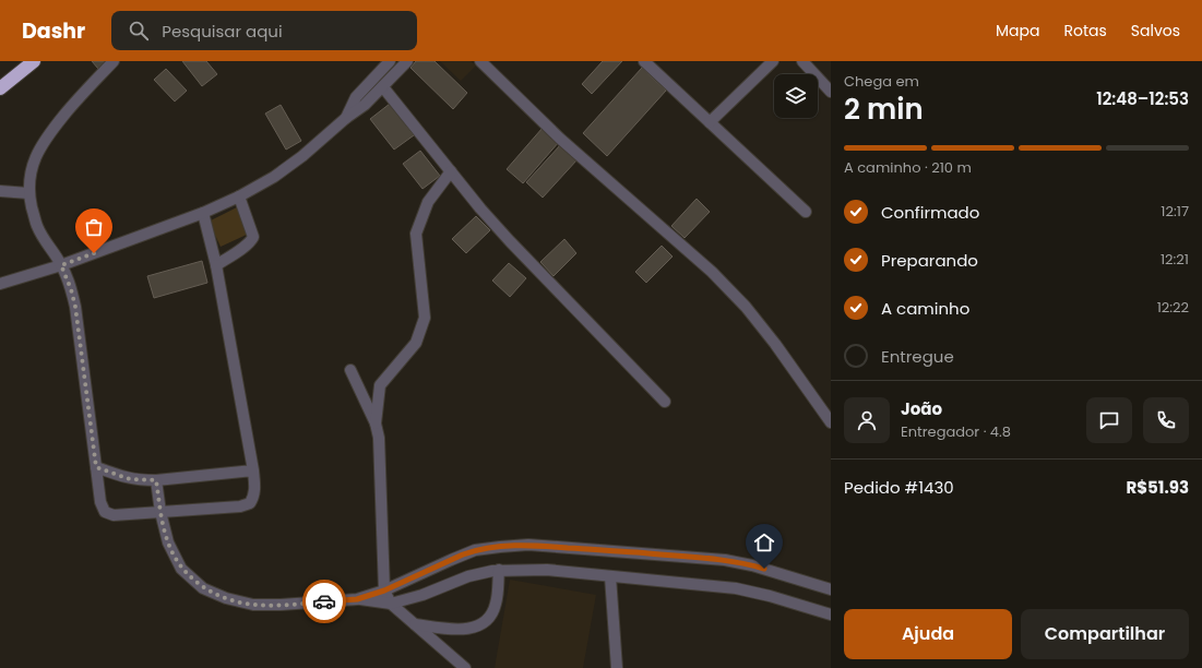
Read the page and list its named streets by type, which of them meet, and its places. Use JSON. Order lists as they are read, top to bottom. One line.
{"page":{"header":"Dashr","search":"Pesquisar aqui","nav":["Mapa","Rotas","Salvos"],"heading":["2 min","Chega em","12:48–12:53"],"panel":["João","Entregador · 4.8","Pedido #1430","R$51.93"],"bar":"A caminho · 210 m","list":[["Confirmado","12:17"],["Preparando","12:21"],["A caminho","12:22"],"Entregue"],"buttons":["Ajuda","Compartilhar"]}}
